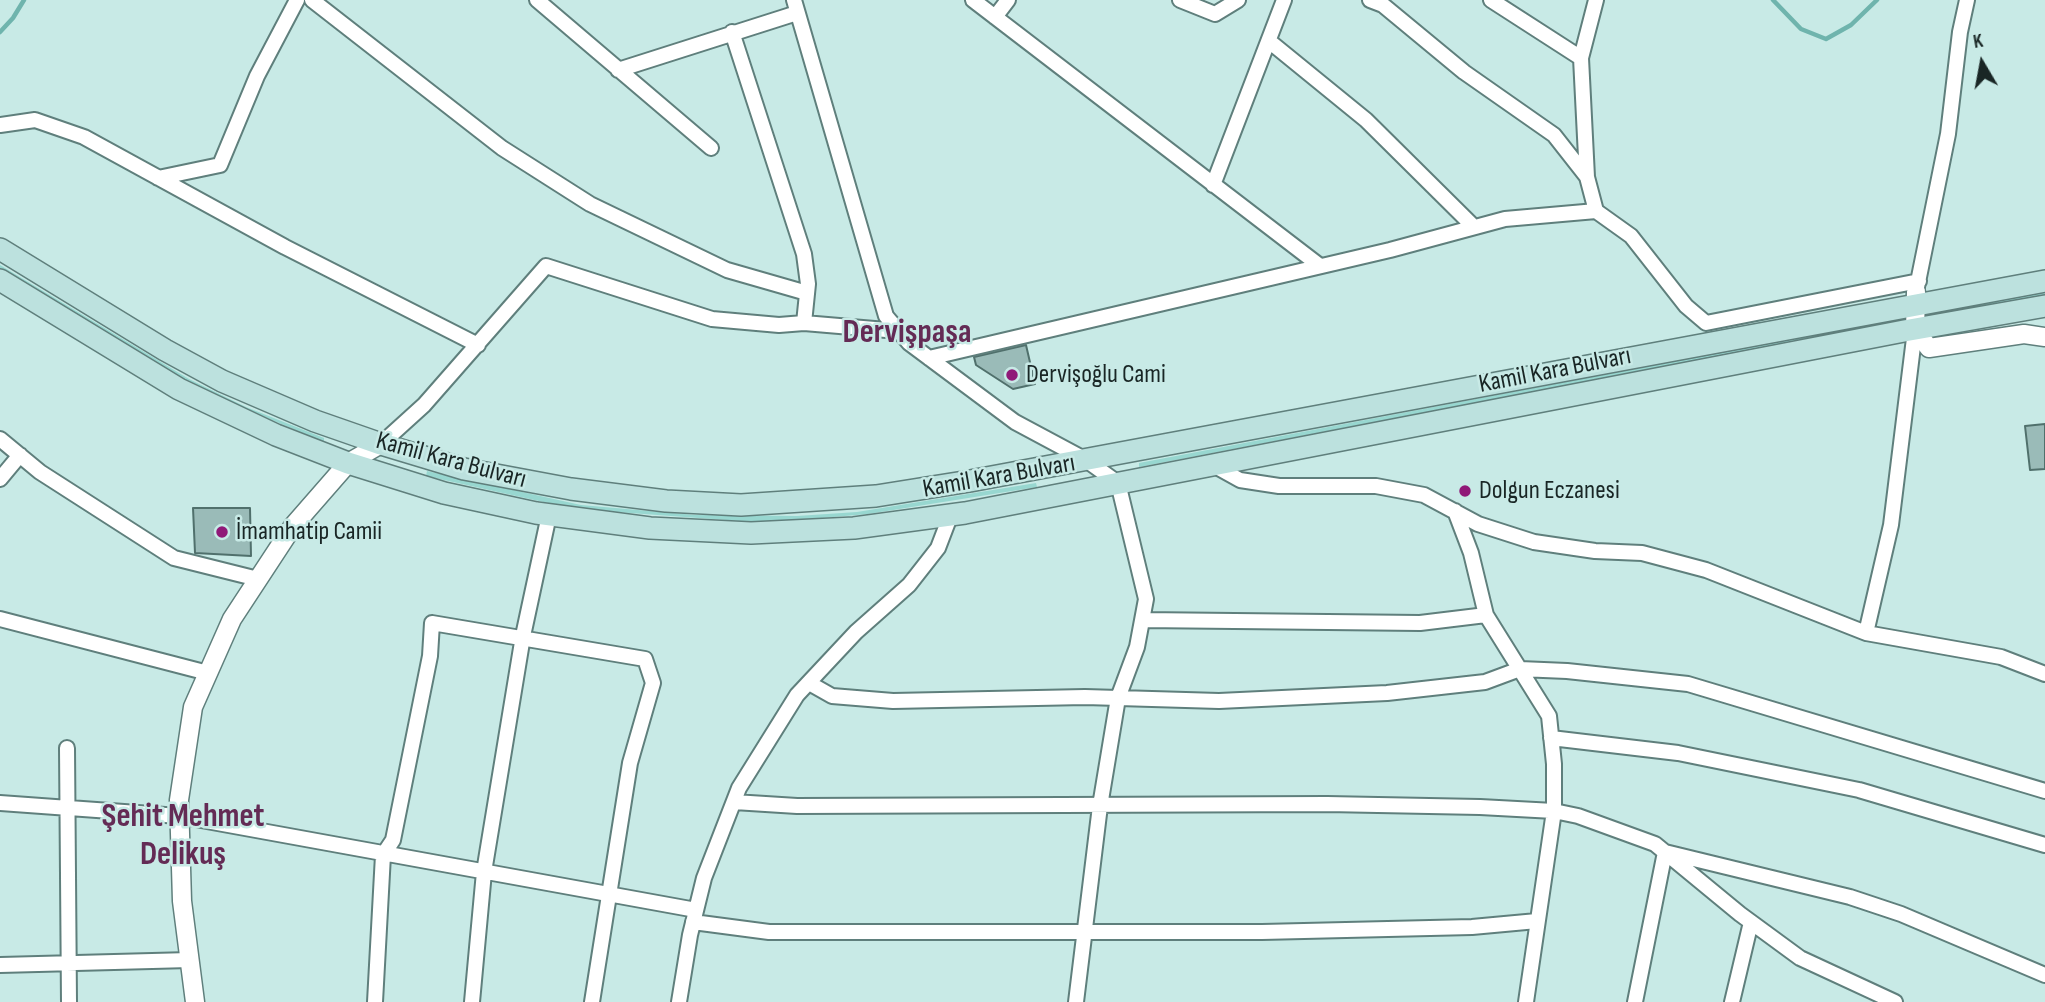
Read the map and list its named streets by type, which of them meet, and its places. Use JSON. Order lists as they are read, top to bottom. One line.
{"streets":{"main road":["Kamil Kara Bulvarı"]},"districts":["Dervişpaşa","Şehit Mehmet Delikuş"],"places":["Dervişoğlu Cami","Dolgun Eczanesi","İmamhatip Camii"],"north":"top"}
